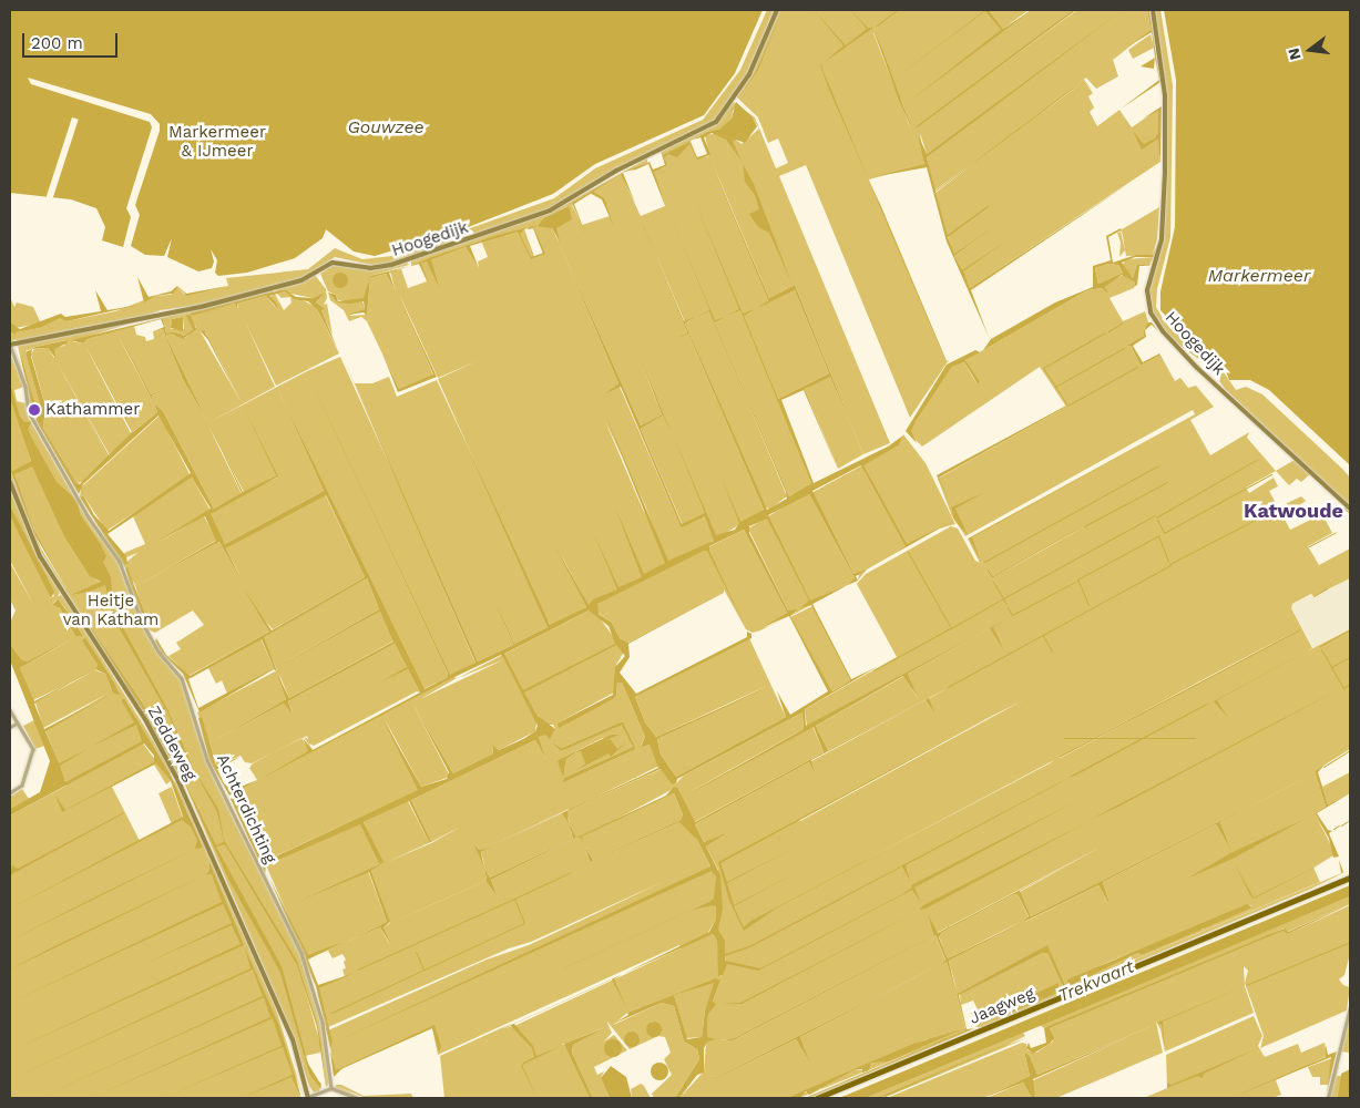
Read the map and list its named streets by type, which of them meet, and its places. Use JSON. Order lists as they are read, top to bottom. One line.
{"streets":{"main road":["Jaagweg"],"street":["Hoogedijk","Zeddeweg","Achterdichting"]},"crossings":[["Hoogedijk","Achterdichting"]],"districts":["Katwoude"],"water":["Gouwzee","Markermeer","Trekvaart"],"parks":["Markermeer & IJmeer","Heitje van Katham"],"places":["Kathammer"],"scale_bar":"200 m","north":"left"}
